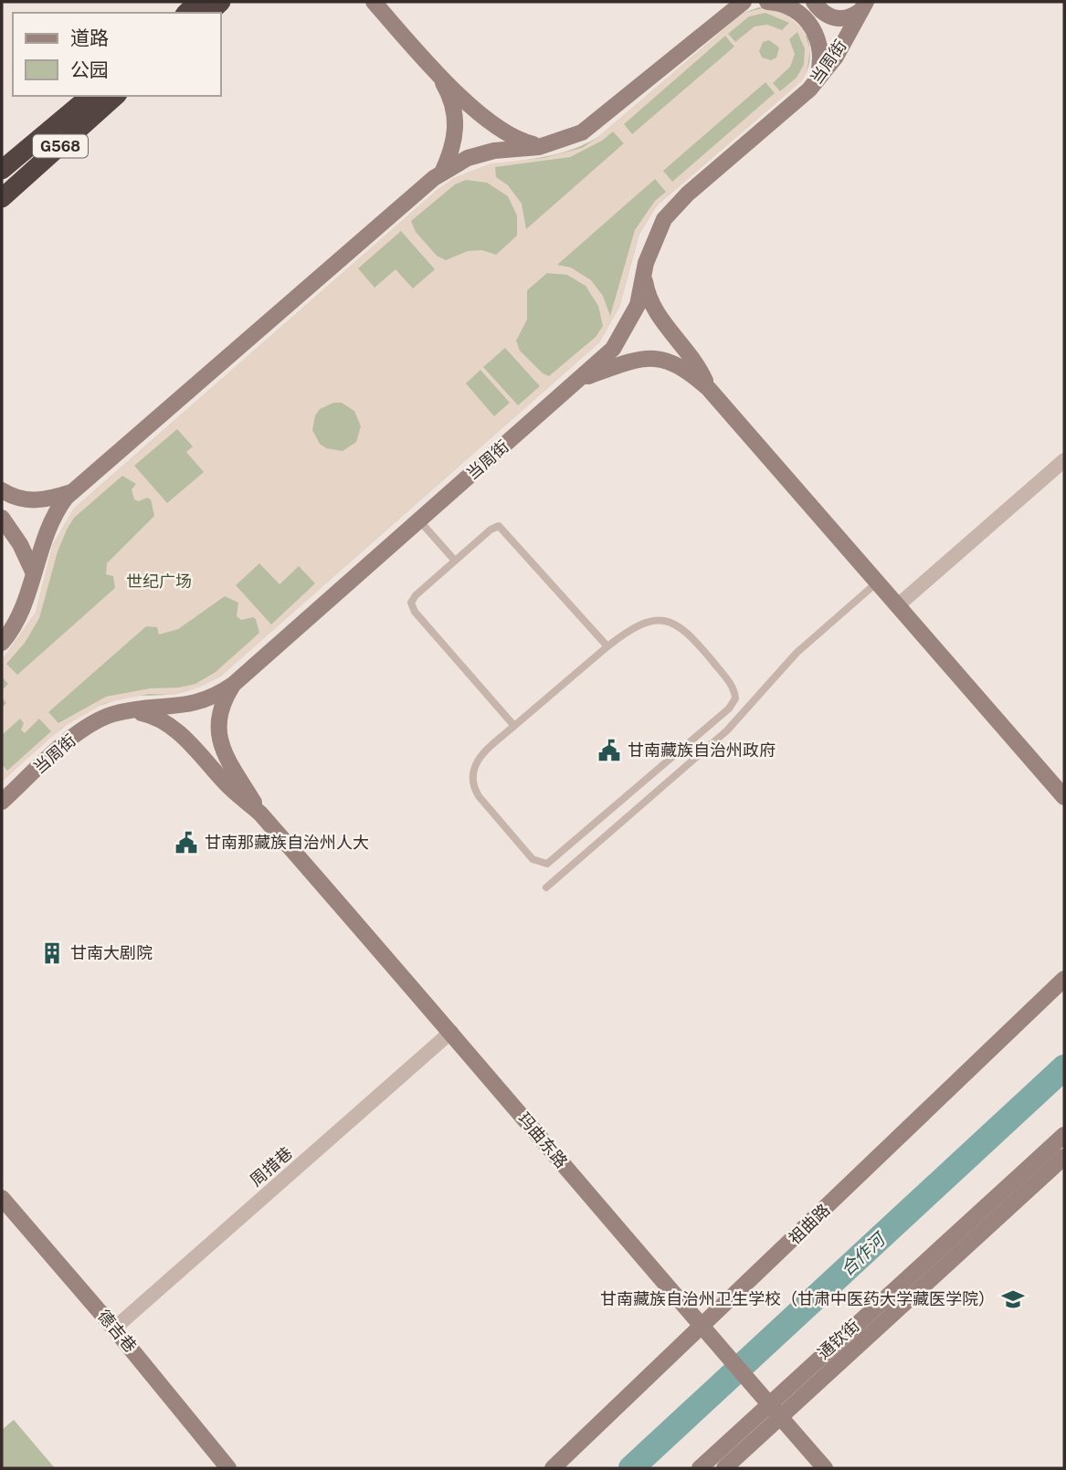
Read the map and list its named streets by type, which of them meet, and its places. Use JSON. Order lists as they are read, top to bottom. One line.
{"streets":{"highway":["G568"],"street":["当周街","玛曲东路","周措巷","祖曲路","德吉巷","通钦街"]},"crossings":[["玛曲东路","周措巷"],["玛曲东路","祖曲路"],["玛曲东路","通钦街"],["周措巷","德吉巷"]],"water":["合作河"],"parks":["世纪广场"],"places":{"public building":["甘南藏族自治州政府","甘南那藏族自治州人大"],"building":["甘南大剧院"],"school or university":["甘南藏族自治州卫生学校（甘肃中医药大学藏医学院）"]},"legend":["道路","公园"]}
